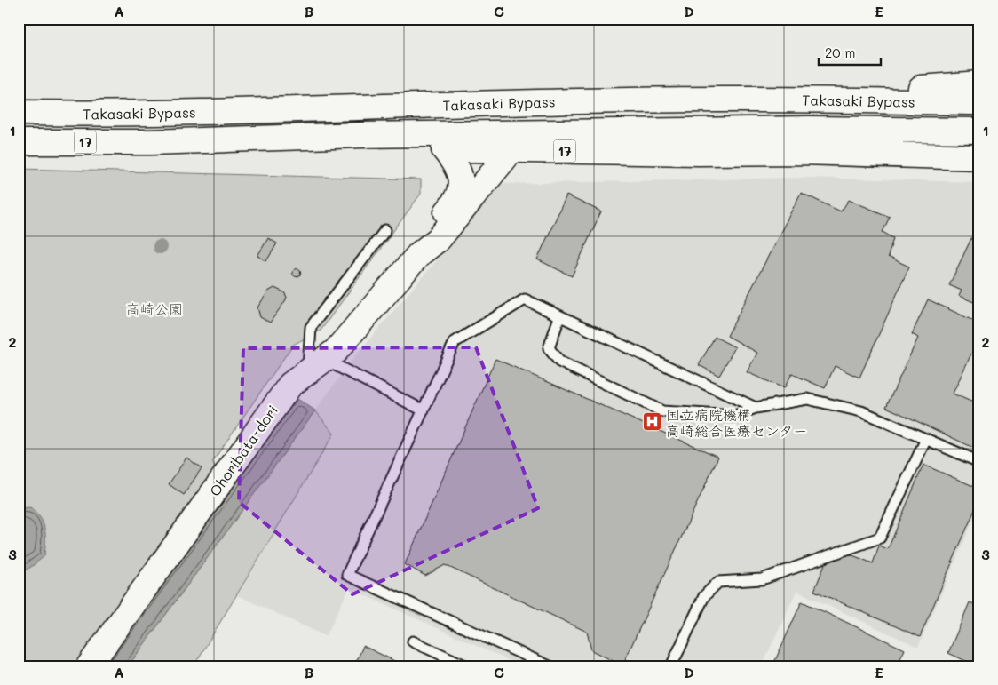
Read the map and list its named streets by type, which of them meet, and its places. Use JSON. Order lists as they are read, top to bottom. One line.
{"streets":{"main road":["Takasaki Bypass","17","Ohoribata-dori"]},"crossings":[["Takasaki Bypass","17"]],"parks":["高崎公園"],"places":{"hospital":["国立病院機構 高崎総合医療センター"]},"scale_bar":"20 m","grid":{"columns":["A","B","C","D","E"],"rows":["1","2","3"]}}
